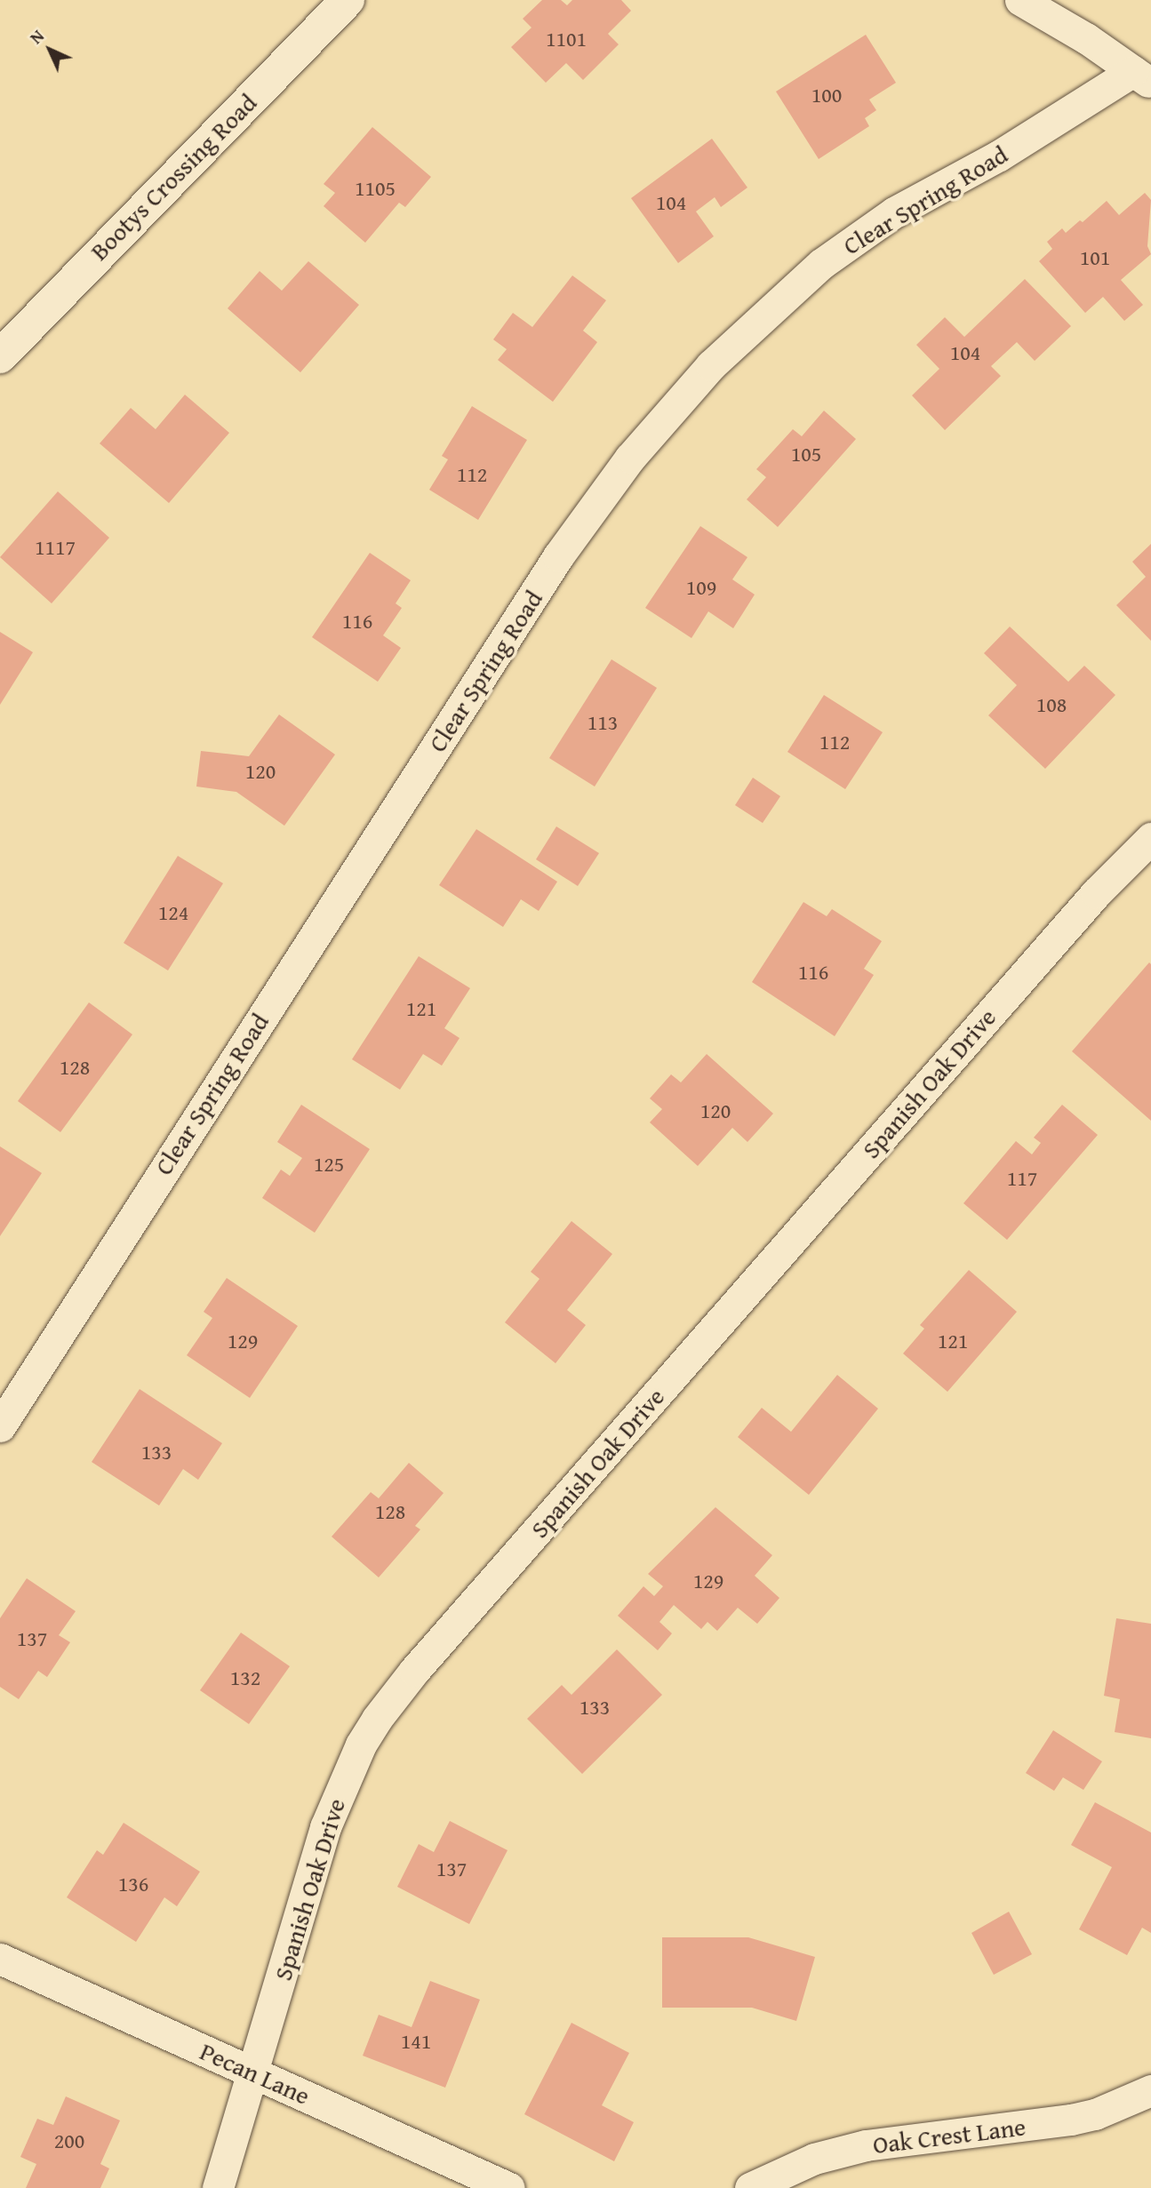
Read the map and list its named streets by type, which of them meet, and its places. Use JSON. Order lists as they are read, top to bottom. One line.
{"streets":{"street":["Bootys Crossing Road","Clear Spring Road","Spanish Oak Drive","Pecan Lane","Oak Crest Lane"]},"crossings":[["Spanish Oak Drive","Pecan Lane"]],"house_numbers":["1101","100","1105","104","101","104","105","112","1117","109","116","108","113","112","120","124","116","121","128","120","125","117","129","121","133","128","129","137","132","133","137","136","141","200"],"north":"top left"}
